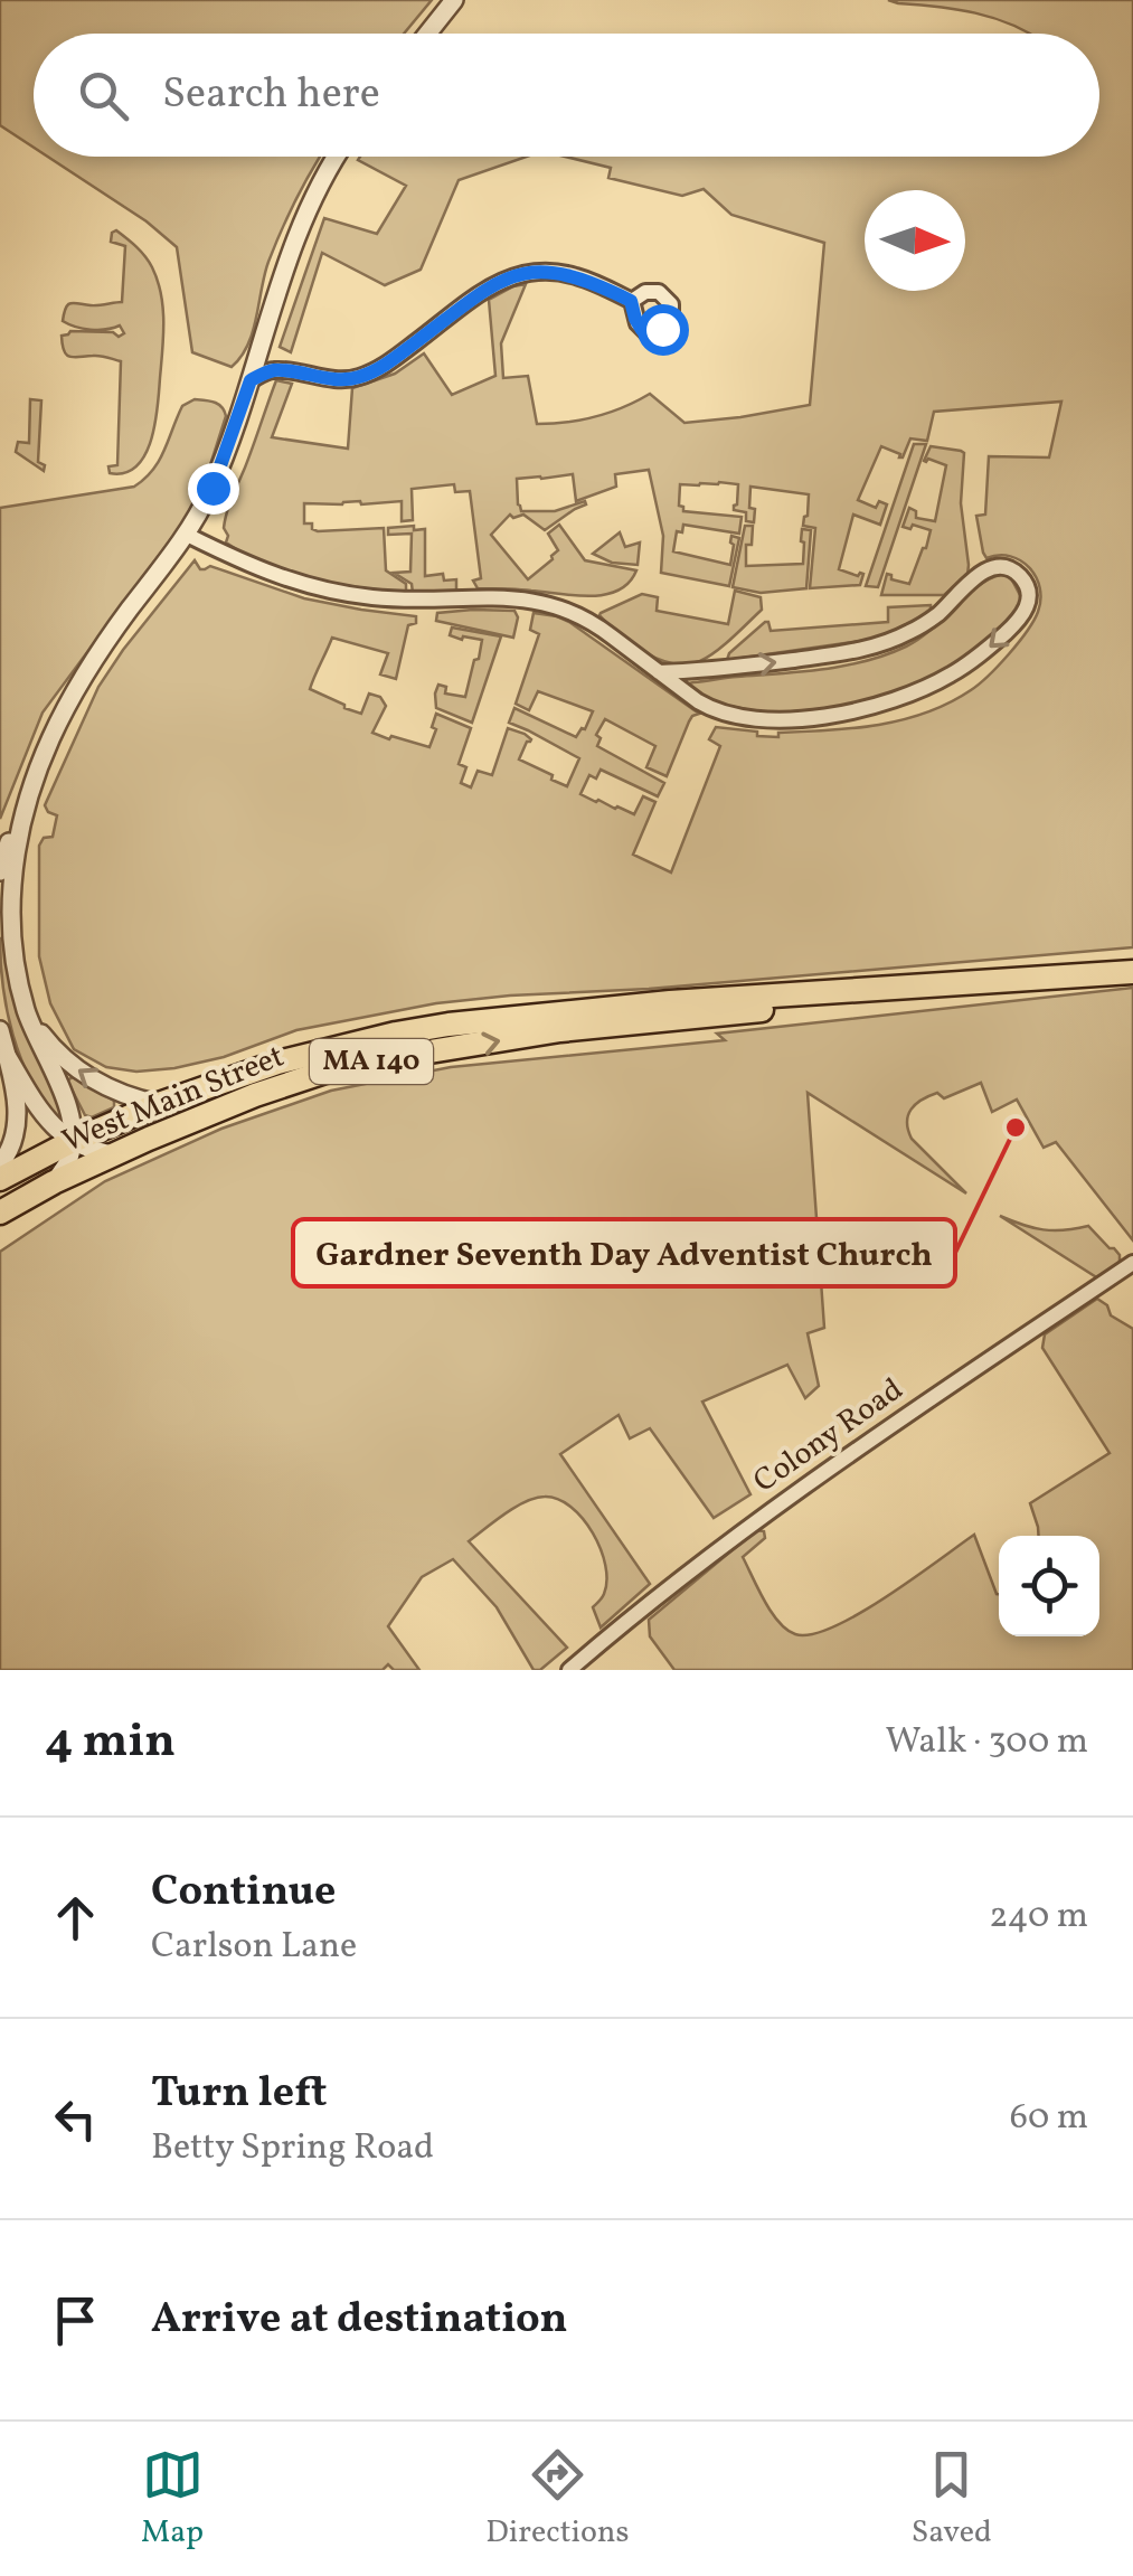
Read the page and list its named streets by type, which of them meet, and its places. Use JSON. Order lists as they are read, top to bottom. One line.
{"streets":{"highway":["MA 140","West Main Street"],"street":["Colony Road"]},"crossings":[["MA 140","West Main Street"]],"places":["Gardner Seventh Day Adventist Church"],"north":"right","page":{"search":"Search here","heading":["4 min","Walk · 300 m"],"list":[["Continue","Carlson Lane","240 m"],["Turn left","Betty Spring Road","60 m"],"Arrive at destination"],"nav":["Map","Directions","Saved"]}}
